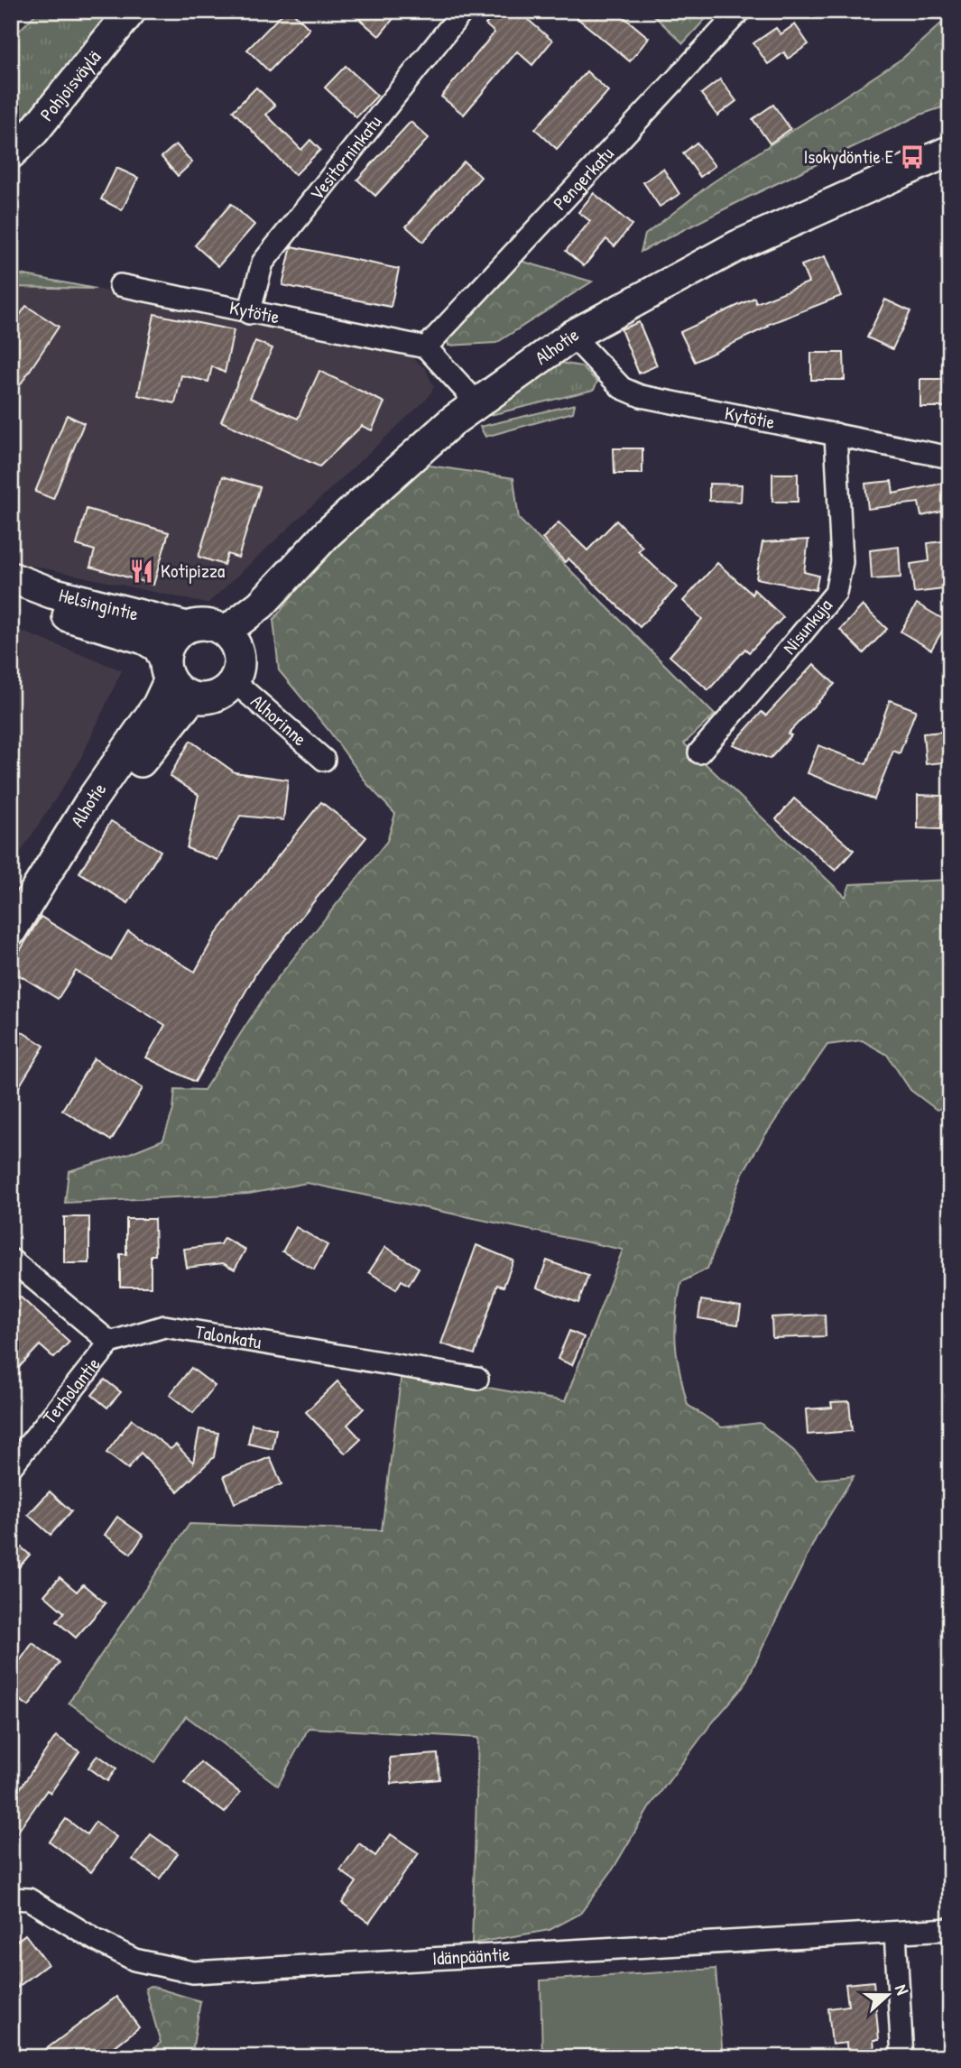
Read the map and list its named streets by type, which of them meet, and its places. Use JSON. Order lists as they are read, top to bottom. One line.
{"streets":{"street":["Pohjoisväylä","Vesitorninkatu","Pengerkatu","Kytötie","Alhotie","Helsingintie","Nisunkuja","Alhorinne","Talonkatu","Terholantie","Idänpääntie"]},"crossings":[["Vesitorninkatu","Kytötie"],["Pengerkatu","Kytötie"],["Kytötie","Alhotie"],["Kytötie","Nisunkuja"],["Alhotie","Helsingintie"],["Alhotie","Alhorinne"],["Helsingintie","Alhorinne"],["Talonkatu","Terholantie"]],"places":{"bus stop":["Isokydöntie E"],"restaurant":["Kotipizza"]},"north":"right"}
